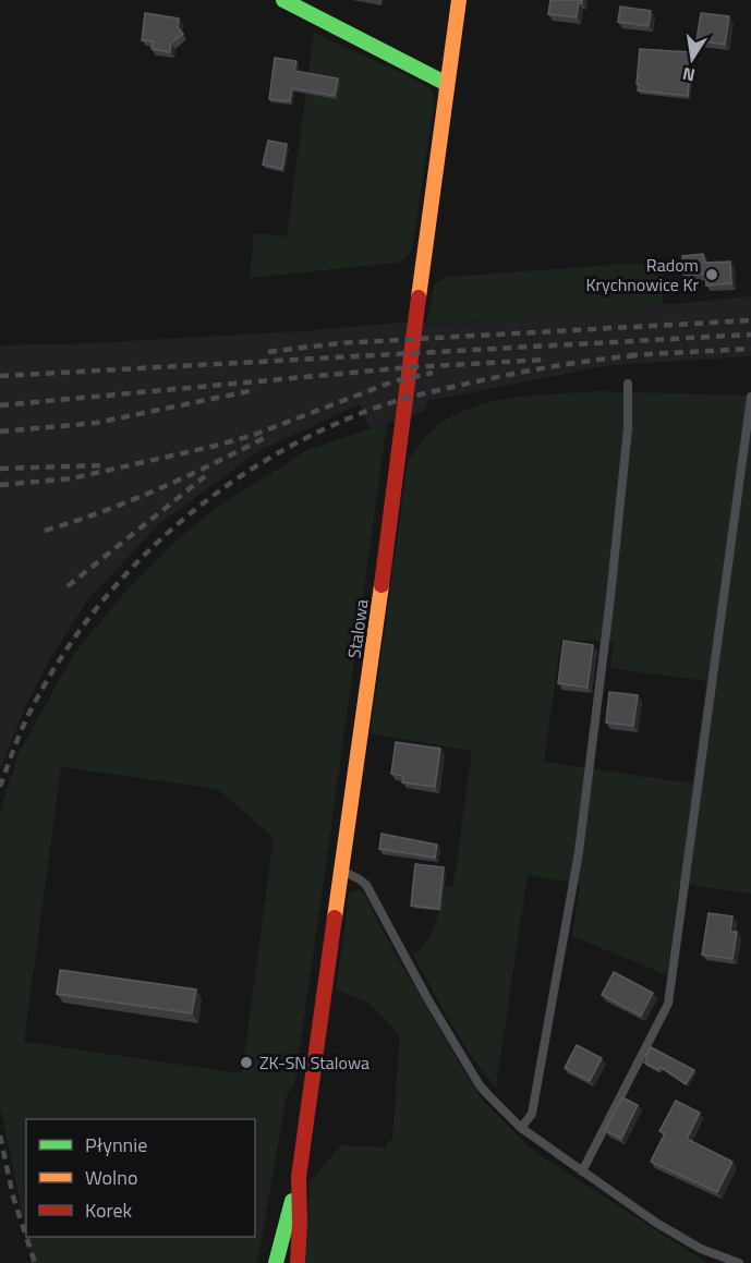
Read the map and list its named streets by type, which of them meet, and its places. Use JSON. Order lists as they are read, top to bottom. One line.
{"streets":{"street":["Stalowa"]},"places":["Radom Krychnowice Kr","ZK-SN Stalowa"],"legend":["Płynnie","Wolno","Korek"],"north":"bottom"}
